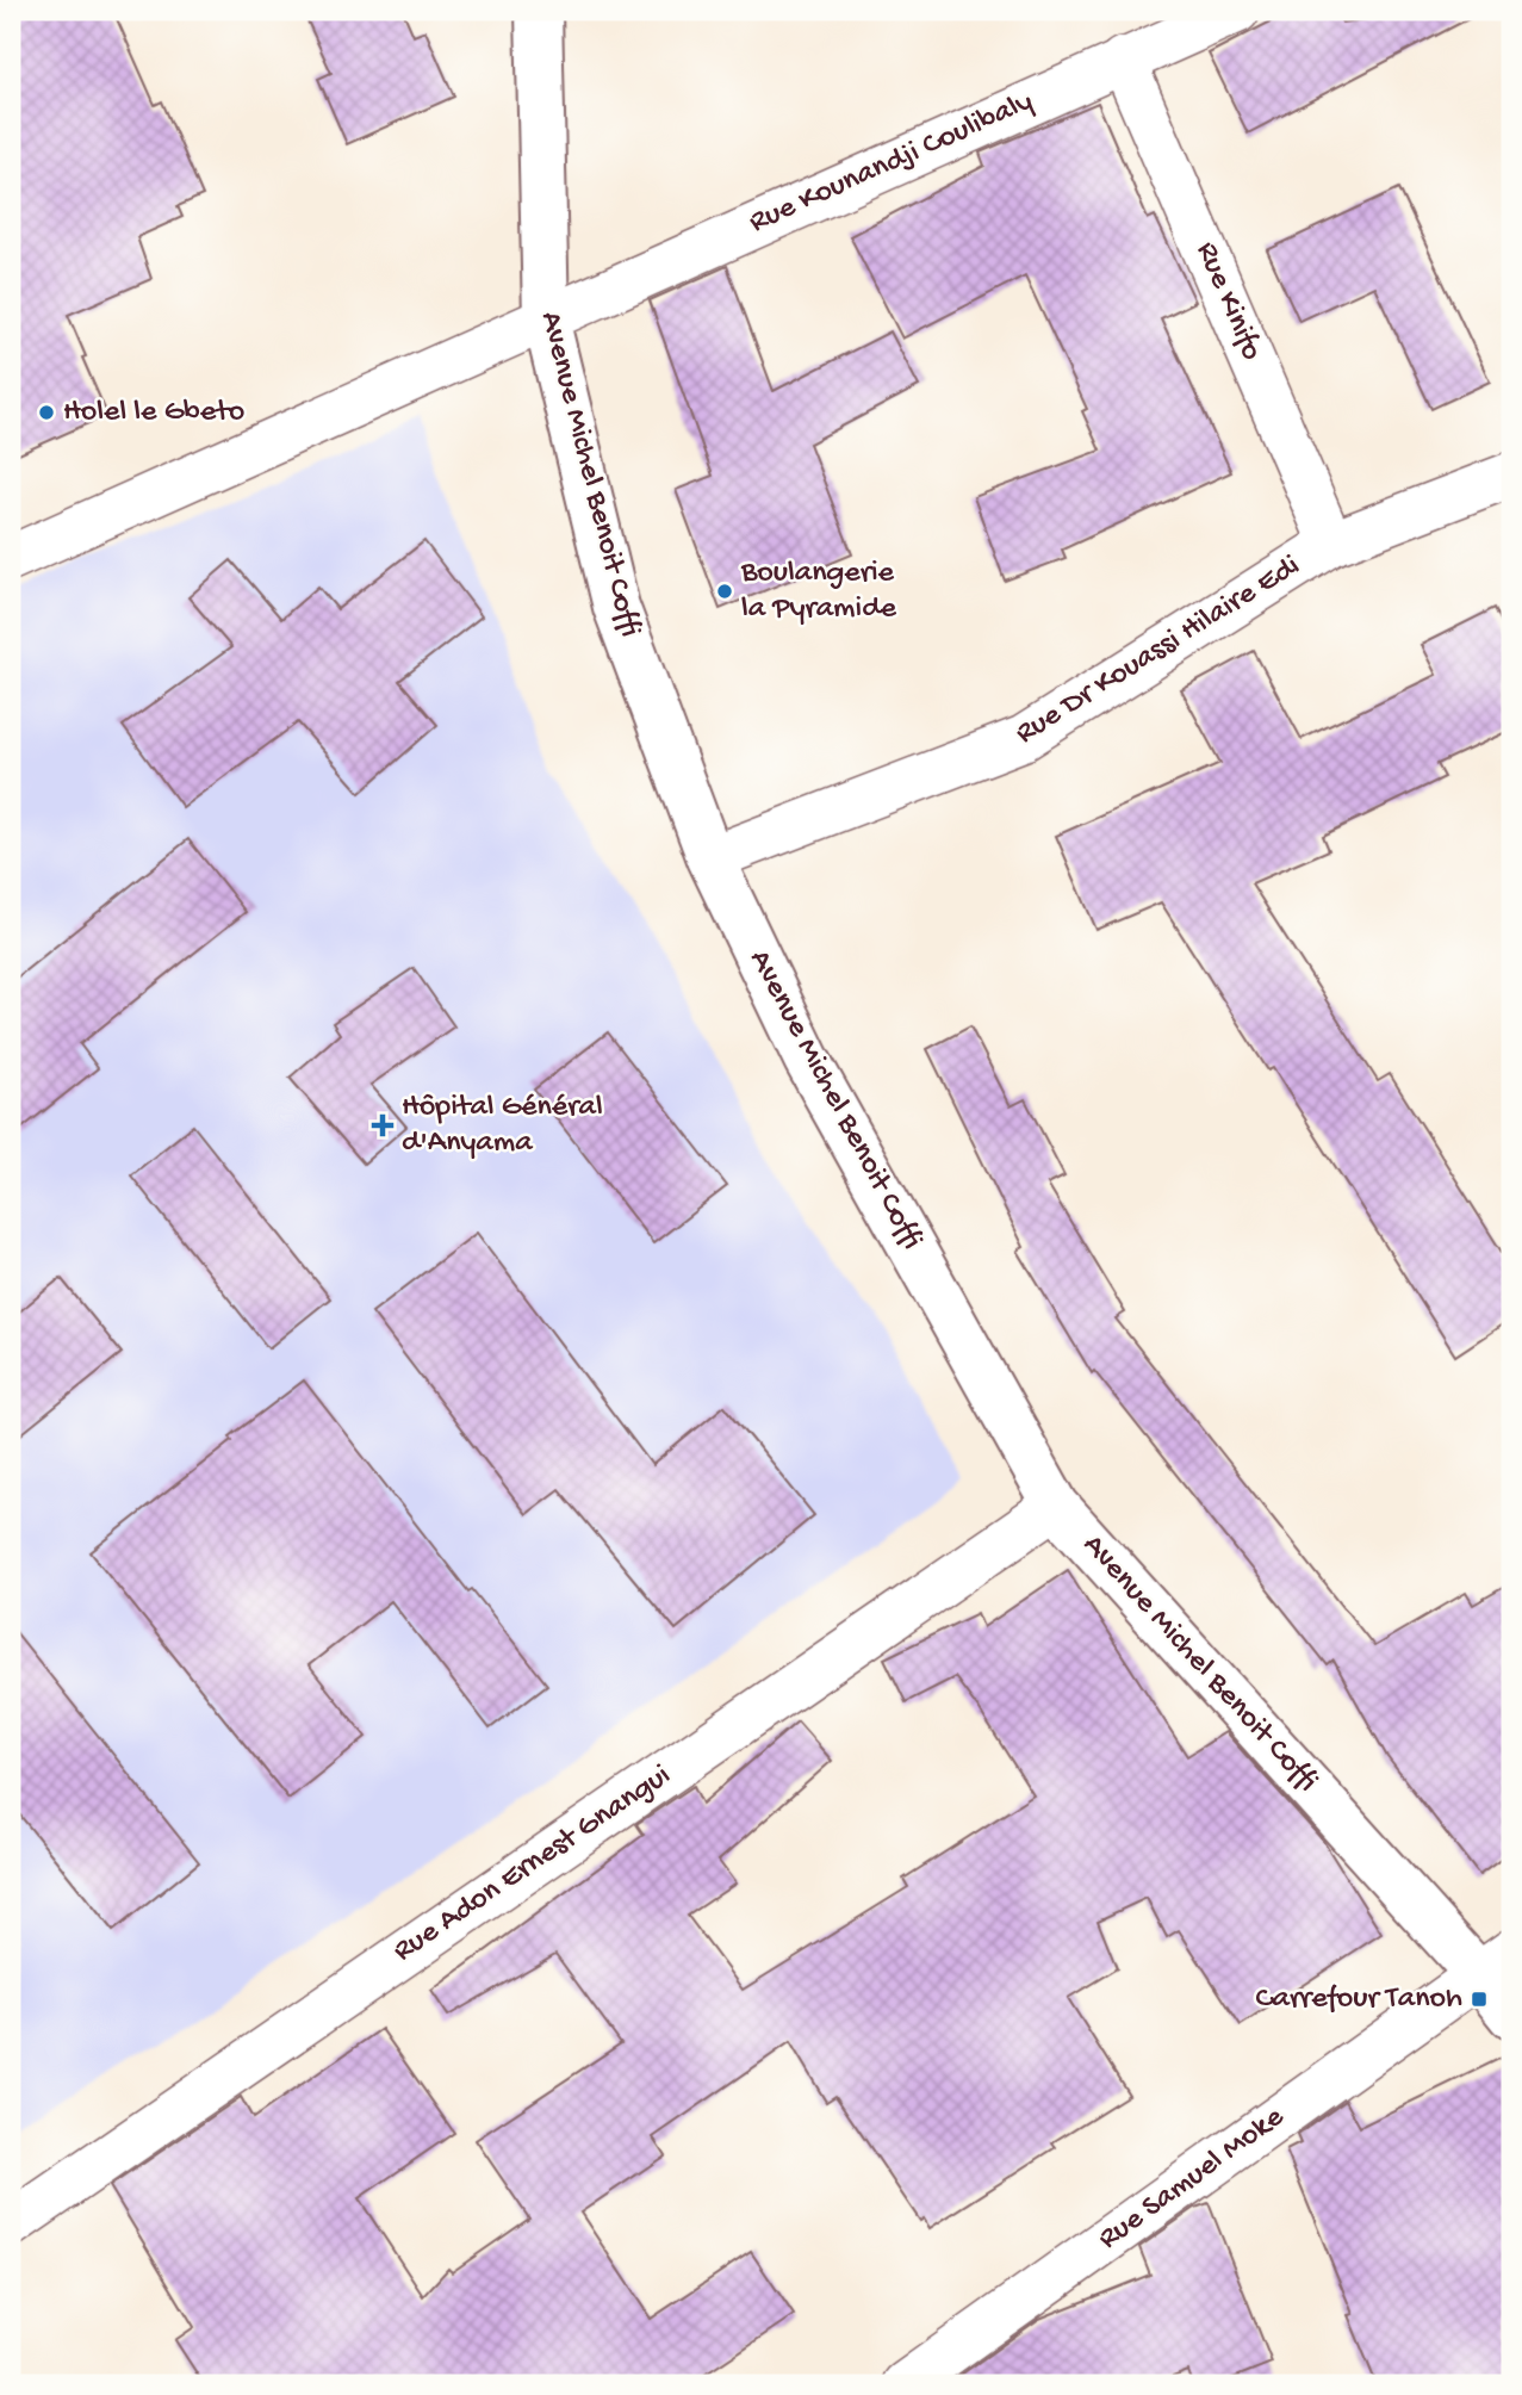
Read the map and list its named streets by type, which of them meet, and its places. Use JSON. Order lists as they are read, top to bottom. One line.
{"streets":{"street":["Rue Kounandji Coulibaly","Rue Kinifo","Avenue Michel Benoit Coffi","Rue Dr Kouassi Hilaire Edi","Rue Adon Ernest Gnangui","Rue Samuel Moke"]},"crossings":[["Rue Kounandji Coulibaly","Rue Kinifo"],["Rue Kounandji Coulibaly","Avenue Michel Benoit Coffi"],["Rue Kinifo","Rue Dr Kouassi Hilaire Edi"],["Avenue Michel Benoit Coffi","Rue Dr Kouassi Hilaire Edi"],["Avenue Michel Benoit Coffi","Rue Adon Ernest Gnangui"],["Avenue Michel Benoit Coffi","Rue Samuel Moke"]],"places":{"other":["Holel le Gbeto","Boulangerie la Pyramide"],"health":["Hôpital Général d'Anyama"],"transit":["Carrefour Tanoh"]}}
